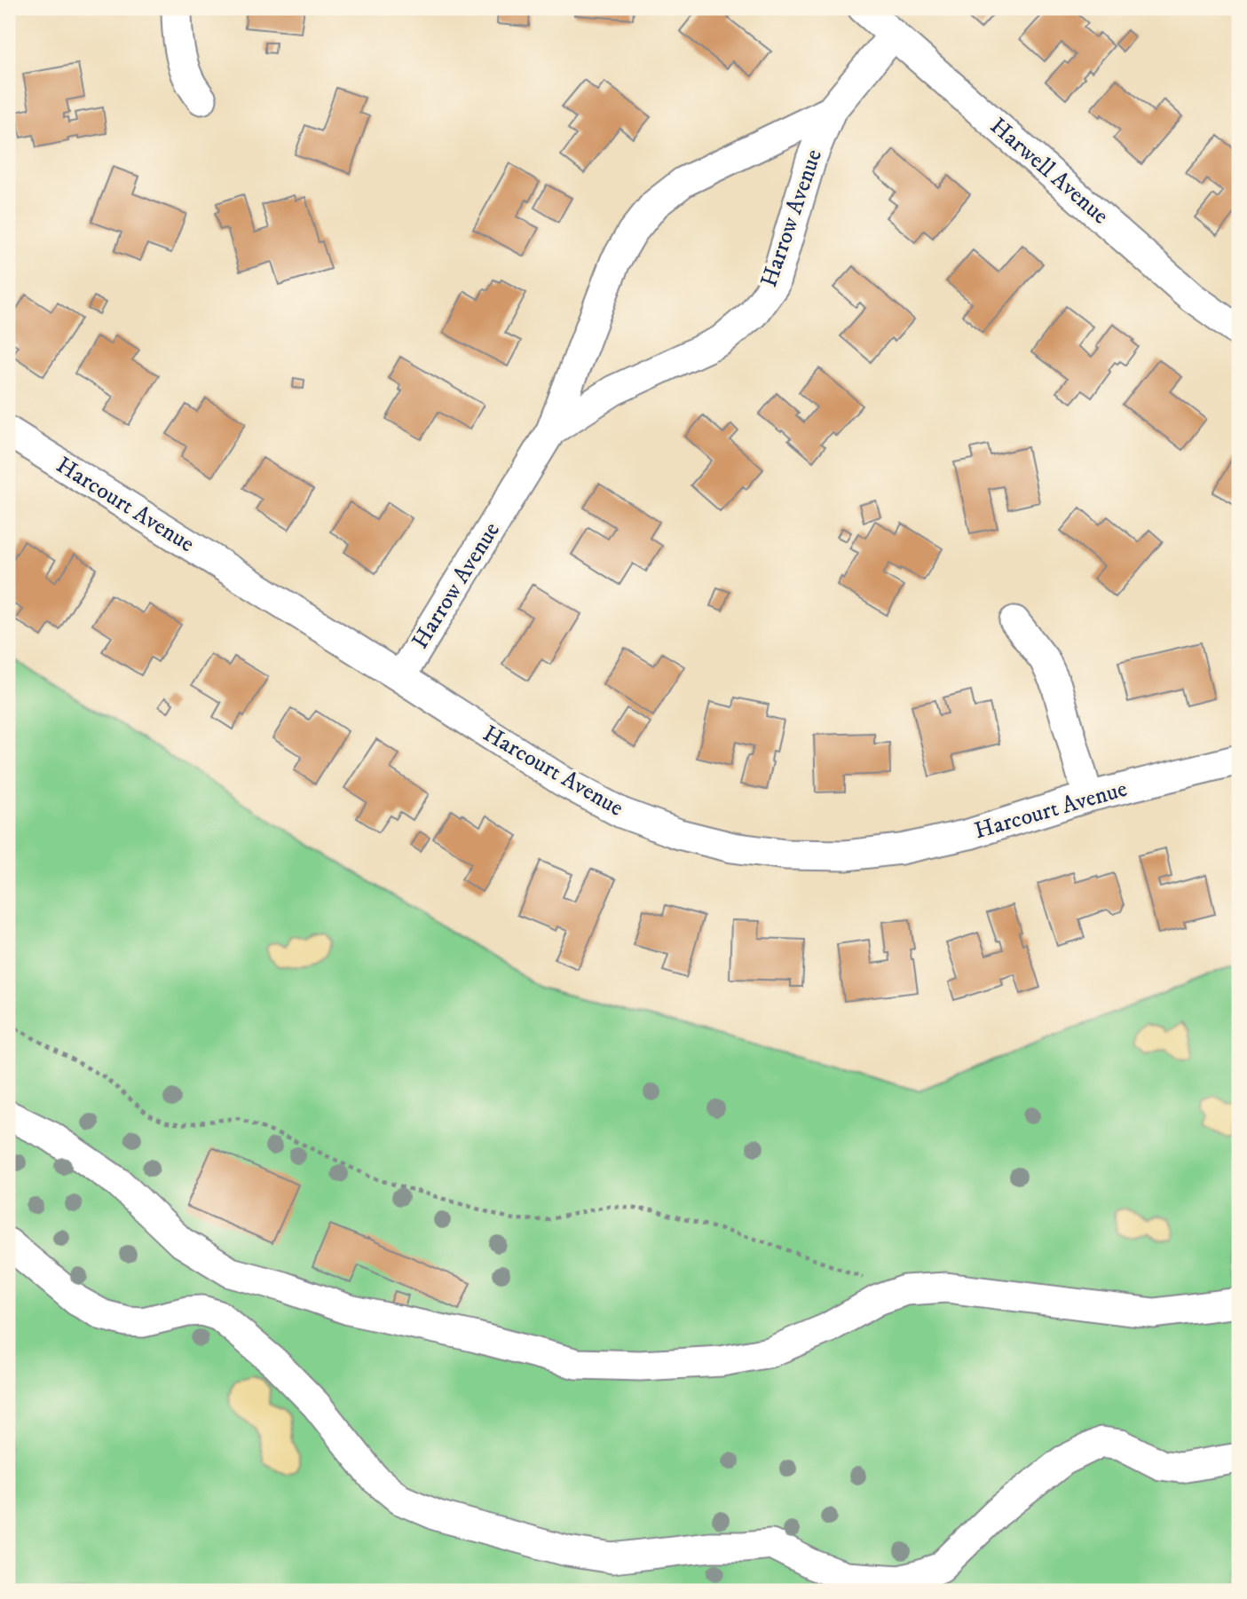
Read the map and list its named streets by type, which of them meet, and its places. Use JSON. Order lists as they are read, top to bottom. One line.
{"streets":{"street":["Harwell Avenue","Harrow Avenue","Harcourt Avenue"]},"crossings":[["Harwell Avenue","Harrow Avenue"],["Harrow Avenue","Harcourt Avenue"]]}
